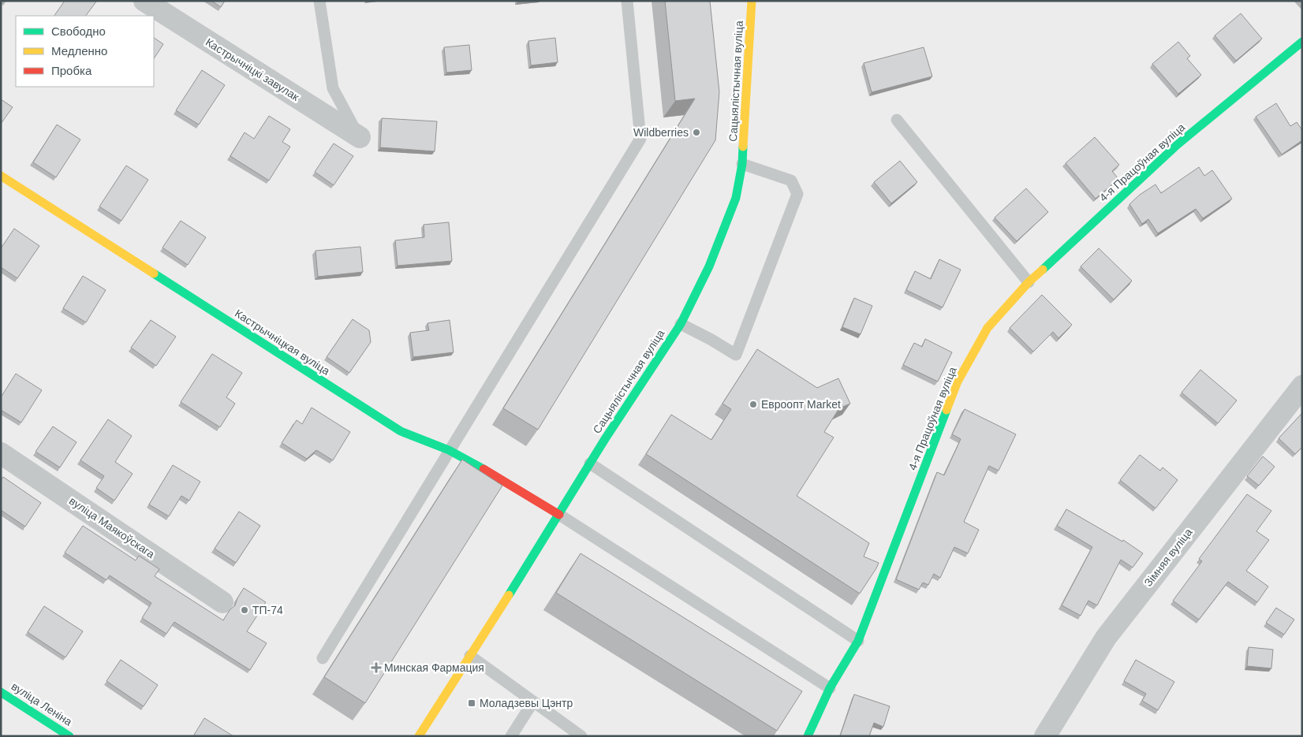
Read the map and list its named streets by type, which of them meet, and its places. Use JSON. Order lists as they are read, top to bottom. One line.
{"streets":{"street":["Кастрычніцкі завулак","Сацыялістычная вуліца","4-я Працоўная вуліца","Кастрычніцкая вуліца","вуліца Маякоўскага","Зімняя вуліца","вуліца Леніна"]},"crossings":[["Сацыялістычная вуліца","Кастрычніцкая вуліца"]],"places":{"other":["Wildberries","Евроопт Market","ТП-74"],"health":["Минская Фармация"],"transit":["Моладзевы Цэнтр"]},"legend":["Свободно","Медленно","Пробка"]}
